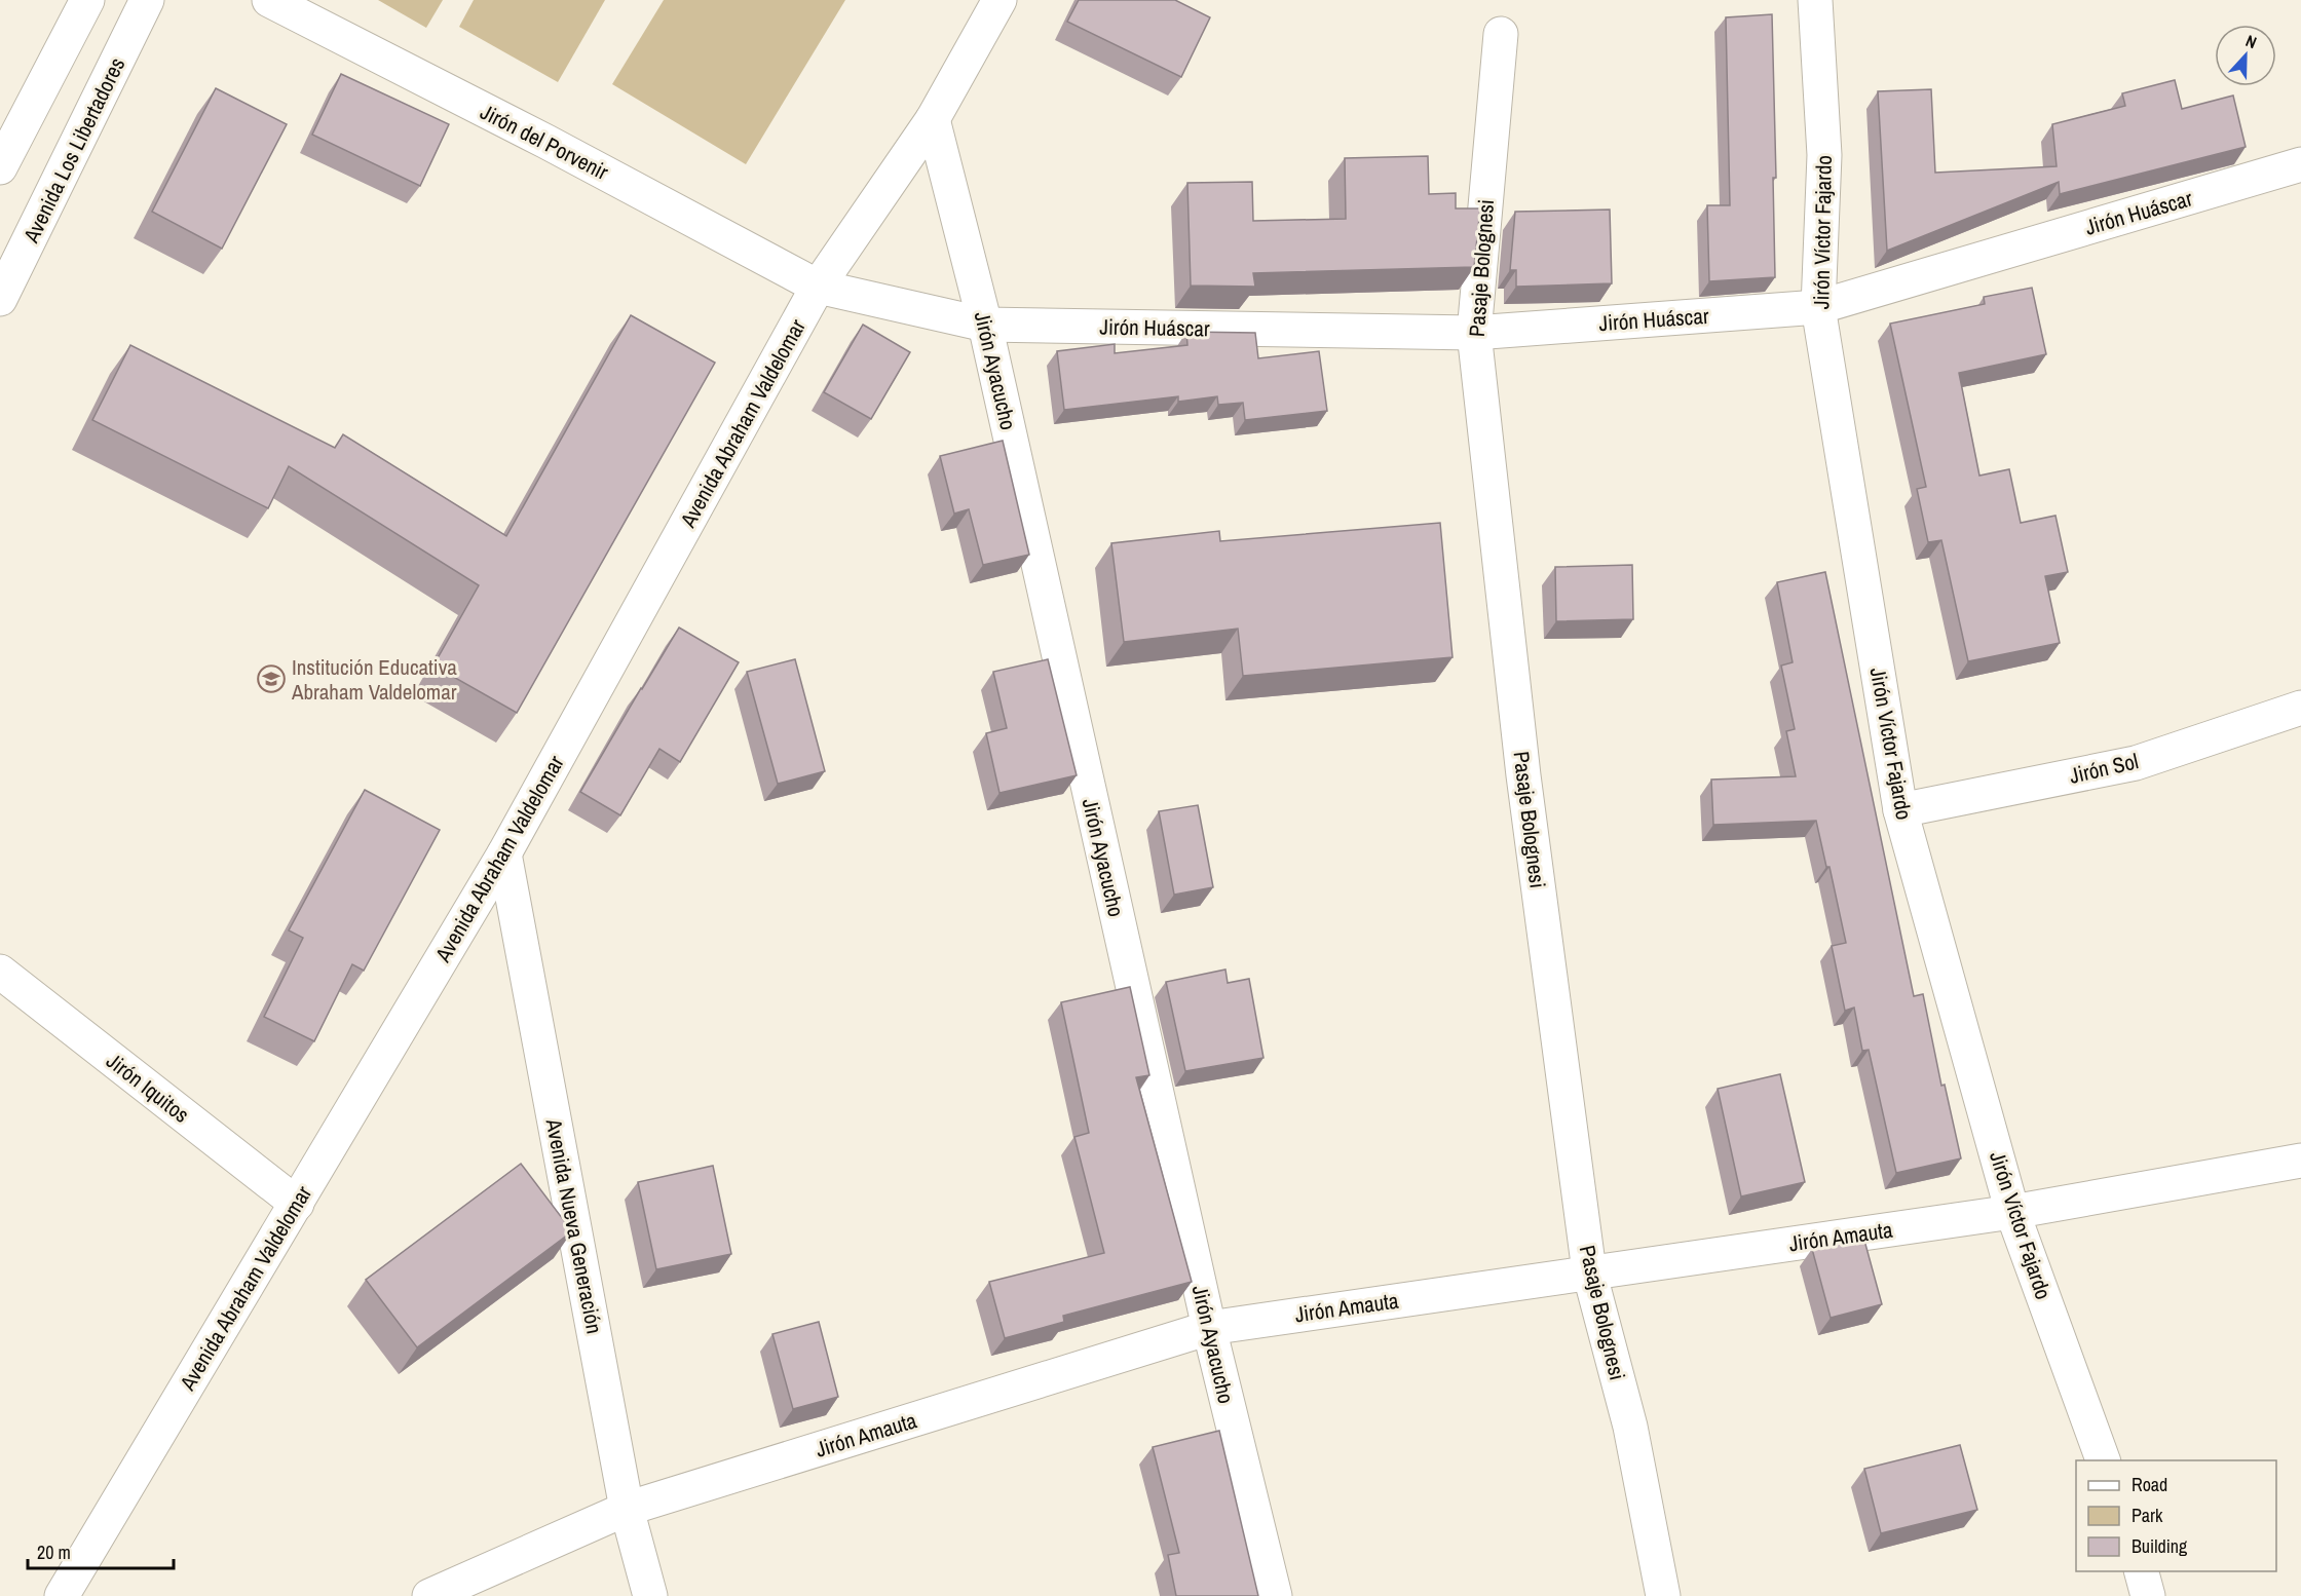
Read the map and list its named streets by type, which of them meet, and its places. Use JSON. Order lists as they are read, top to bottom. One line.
{"streets":{"street":["Jirón del Porvenir","Avenida Los Libertadores","Jirón Huáscar","Jirón Víctor Fajardo","Pasaje Bolognesi","Jirón Ayacucho","Avenida Abraham Valdelomar","Jirón Sol","Jirón Iquitos","Avenida Nueva Generación","Jirón Amauta"]},"crossings":[["Jirón del Porvenir","Jirón Huáscar"],["Jirón del Porvenir","Jirón Ayacucho"],["Jirón del Porvenir","Avenida Abraham Valdelomar"],["Jirón Huáscar","Jirón Víctor Fajardo"],["Jirón Huáscar","Pasaje Bolognesi"],["Jirón Huáscar","Jirón Ayacucho"],["Jirón Víctor Fajardo","Jirón Sol"],["Jirón Víctor Fajardo","Jirón Amauta"],["Pasaje Bolognesi","Jirón Amauta"],["Jirón Ayacucho","Avenida Abraham Valdelomar"],["Jirón Ayacucho","Jirón Amauta"],["Avenida Abraham Valdelomar","Jirón Iquitos"],["Avenida Abraham Valdelomar","Avenida Nueva Generación"],["Avenida Nueva Generación","Jirón Amauta"]],"places":{"school or university":["Institución Educativa Abraham Valdelomar"]},"legend":["Road","Park","Building"],"scale_bar":"20 m","north":"top"}
